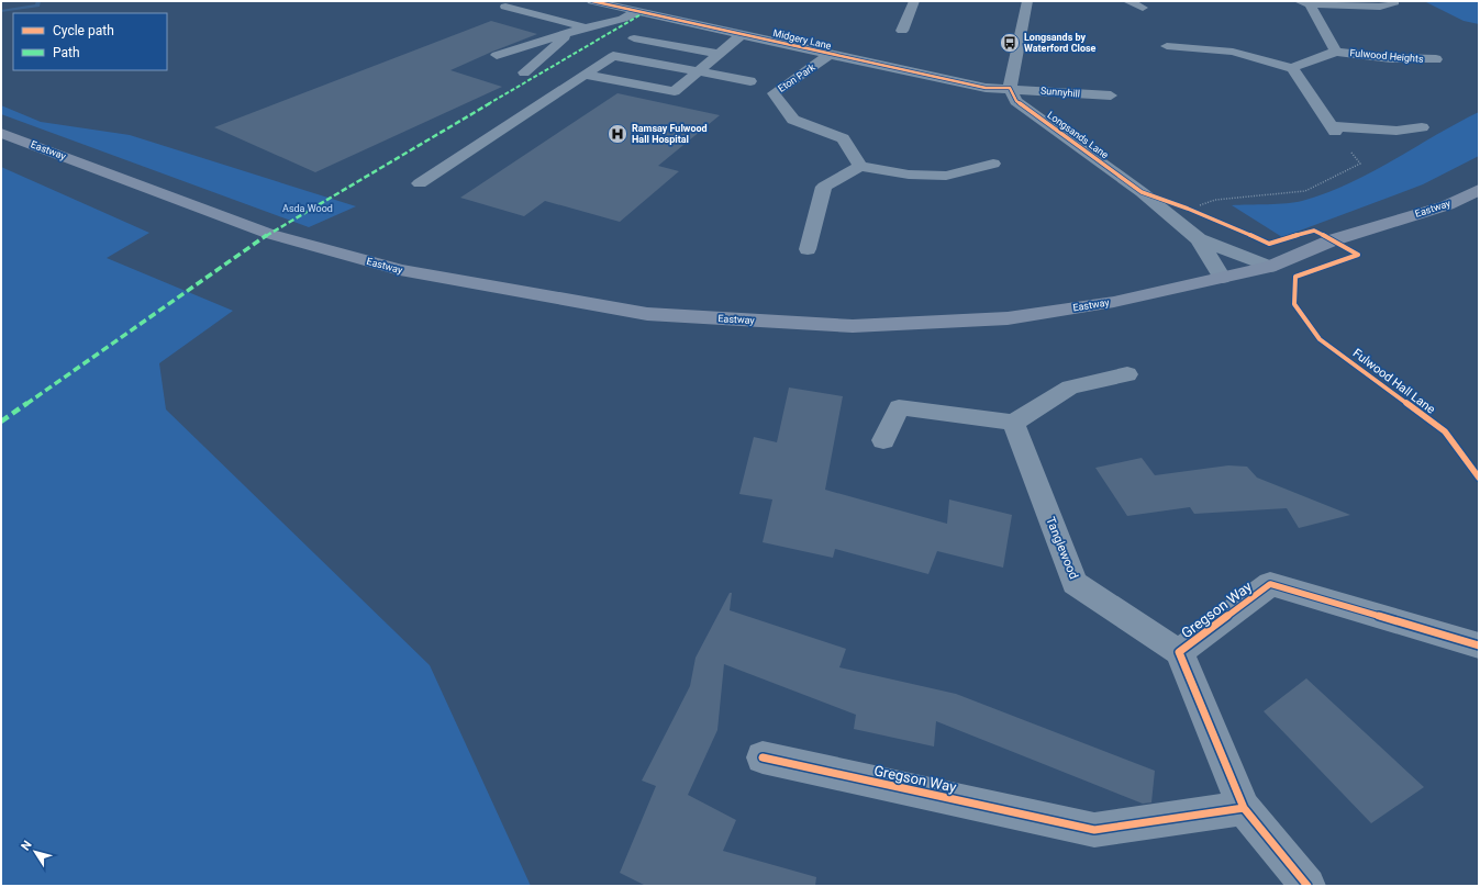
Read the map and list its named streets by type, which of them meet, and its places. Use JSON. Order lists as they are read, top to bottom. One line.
{"streets":{"main road":["Eastway"],"street":["Midgery Lane","Fulwood Heights","Eton Park","Sunnyhill","Longsands Lane","Tanglewood","Gregson Way"],"cycle path":["Fulwood Hall Lane"]},"crossings":[["Midgery Lane","Eton Park"],["Midgery Lane","Sunnyhill"],["Midgery Lane","Longsands Lane"],["Sunnyhill","Longsands Lane"],["Longsands Lane","Eastway"],["Tanglewood","Gregson Way"]],"parks":["Asda Wood"],"places":{"bus stop":["Longsands by Waterford Close"],"hospital":["Ramsay Fulwood Hall Hospital"]},"legend":["Cycle path","Path"],"north":"top left"}
